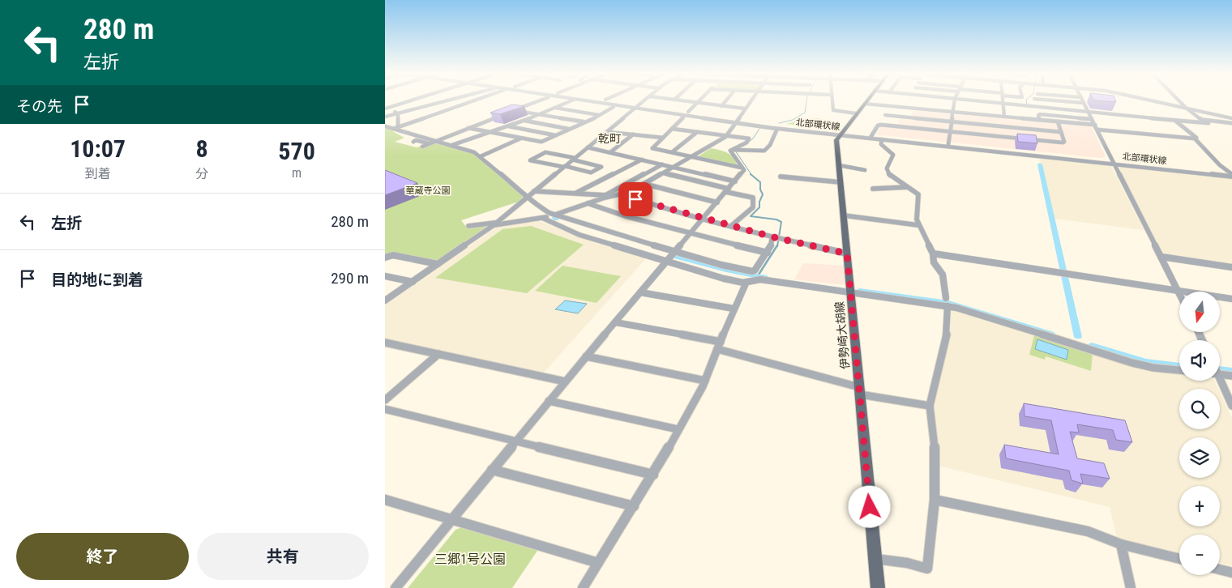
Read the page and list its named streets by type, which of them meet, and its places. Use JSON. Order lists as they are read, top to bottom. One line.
{"streets":{"main road":["伊勢崎大胡線"],"street":["北部環状線"]},"crossings":[["北部環状線","伊勢崎大胡線"]],"districts":["乾町"],"parks":["華蔵寺公園","三郷1号公園"],"north":"bottom","page":{"turn":["280 m","左折"],"then":"その先","eta":["10:07","到着","8","分","570","m"],"list":[{"name":"左折","value":"280 m"},{"name":"目的地に到着","value":"290 m"}],"map_buttons":["+","−"],"buttons":["終了","共有"]}}
